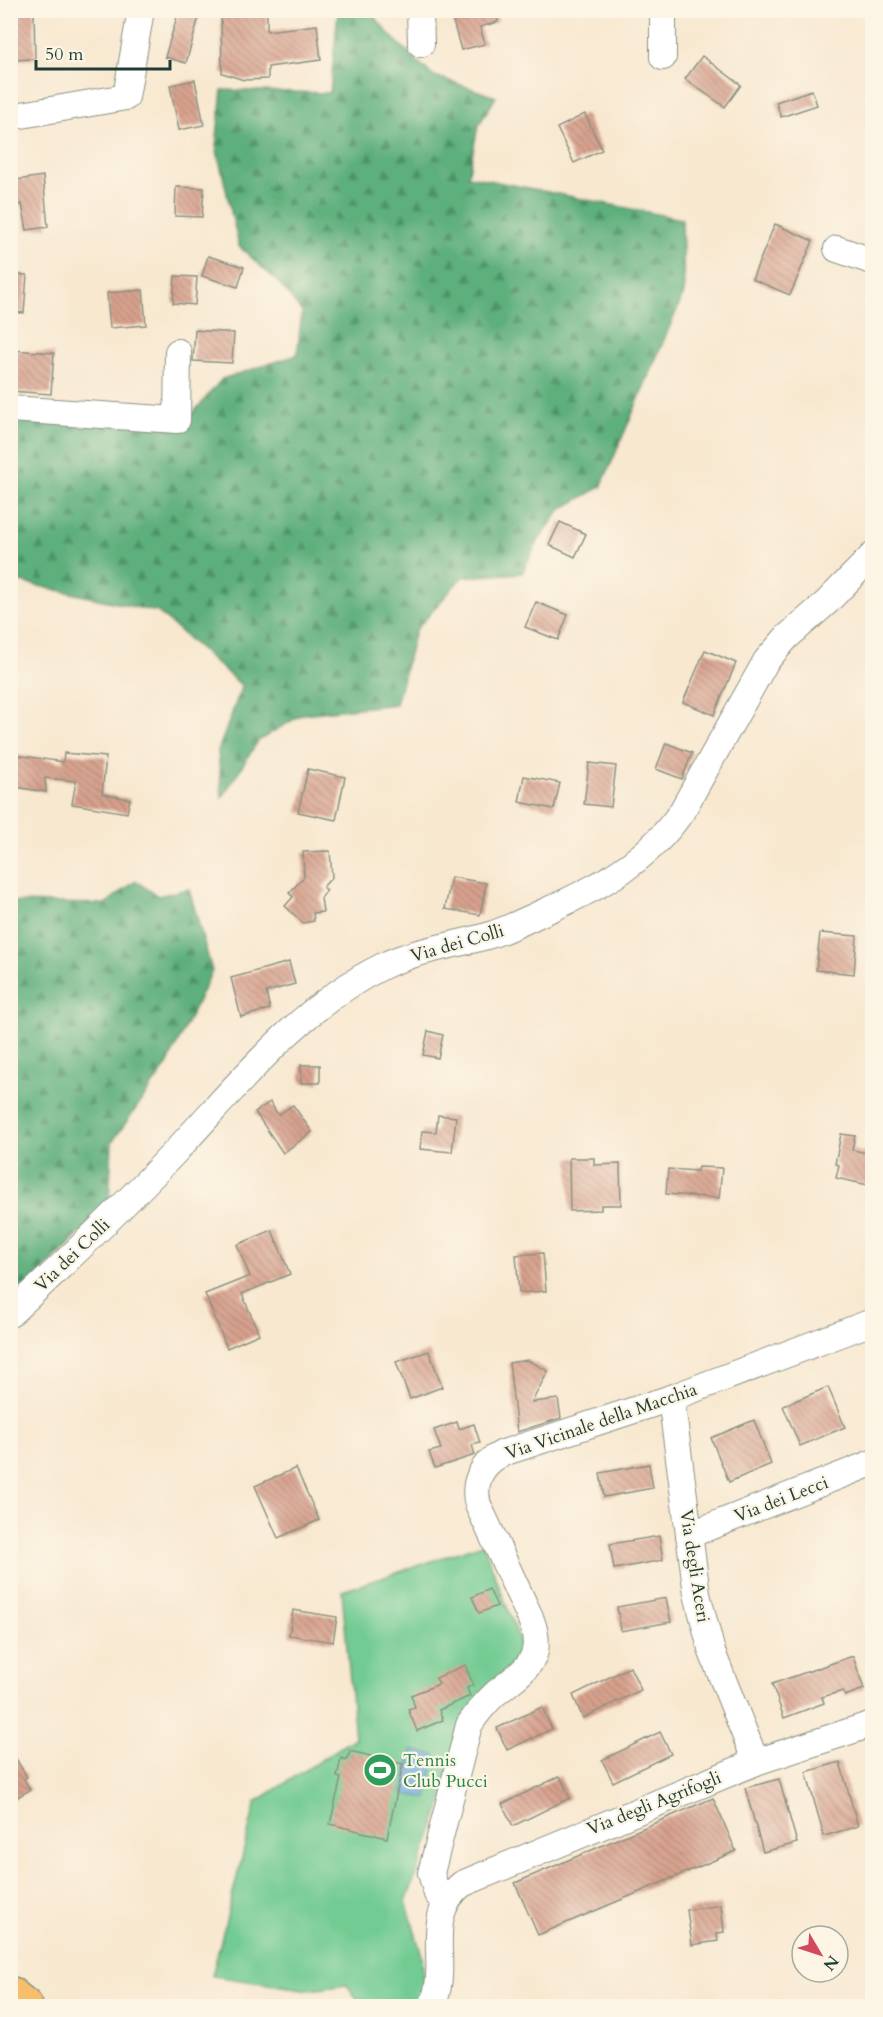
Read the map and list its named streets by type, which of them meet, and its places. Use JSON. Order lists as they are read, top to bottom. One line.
{"streets":{"street":["Via dei Colli","Via Vicinale della Macchia","Via dei Lecci","Via degli Aceri","Via degli Agrifogli"]},"crossings":[["Via Vicinale della Macchia","Via degli Aceri"],["Via Vicinale della Macchia","Via degli Agrifogli"],["Via dei Lecci","Via degli Aceri"],["Via degli Aceri","Via degli Agrifogli"]],"places":{"sports":["Tennis Club Pucci"]},"scale_bar":"50 m","north":"bottom right"}
